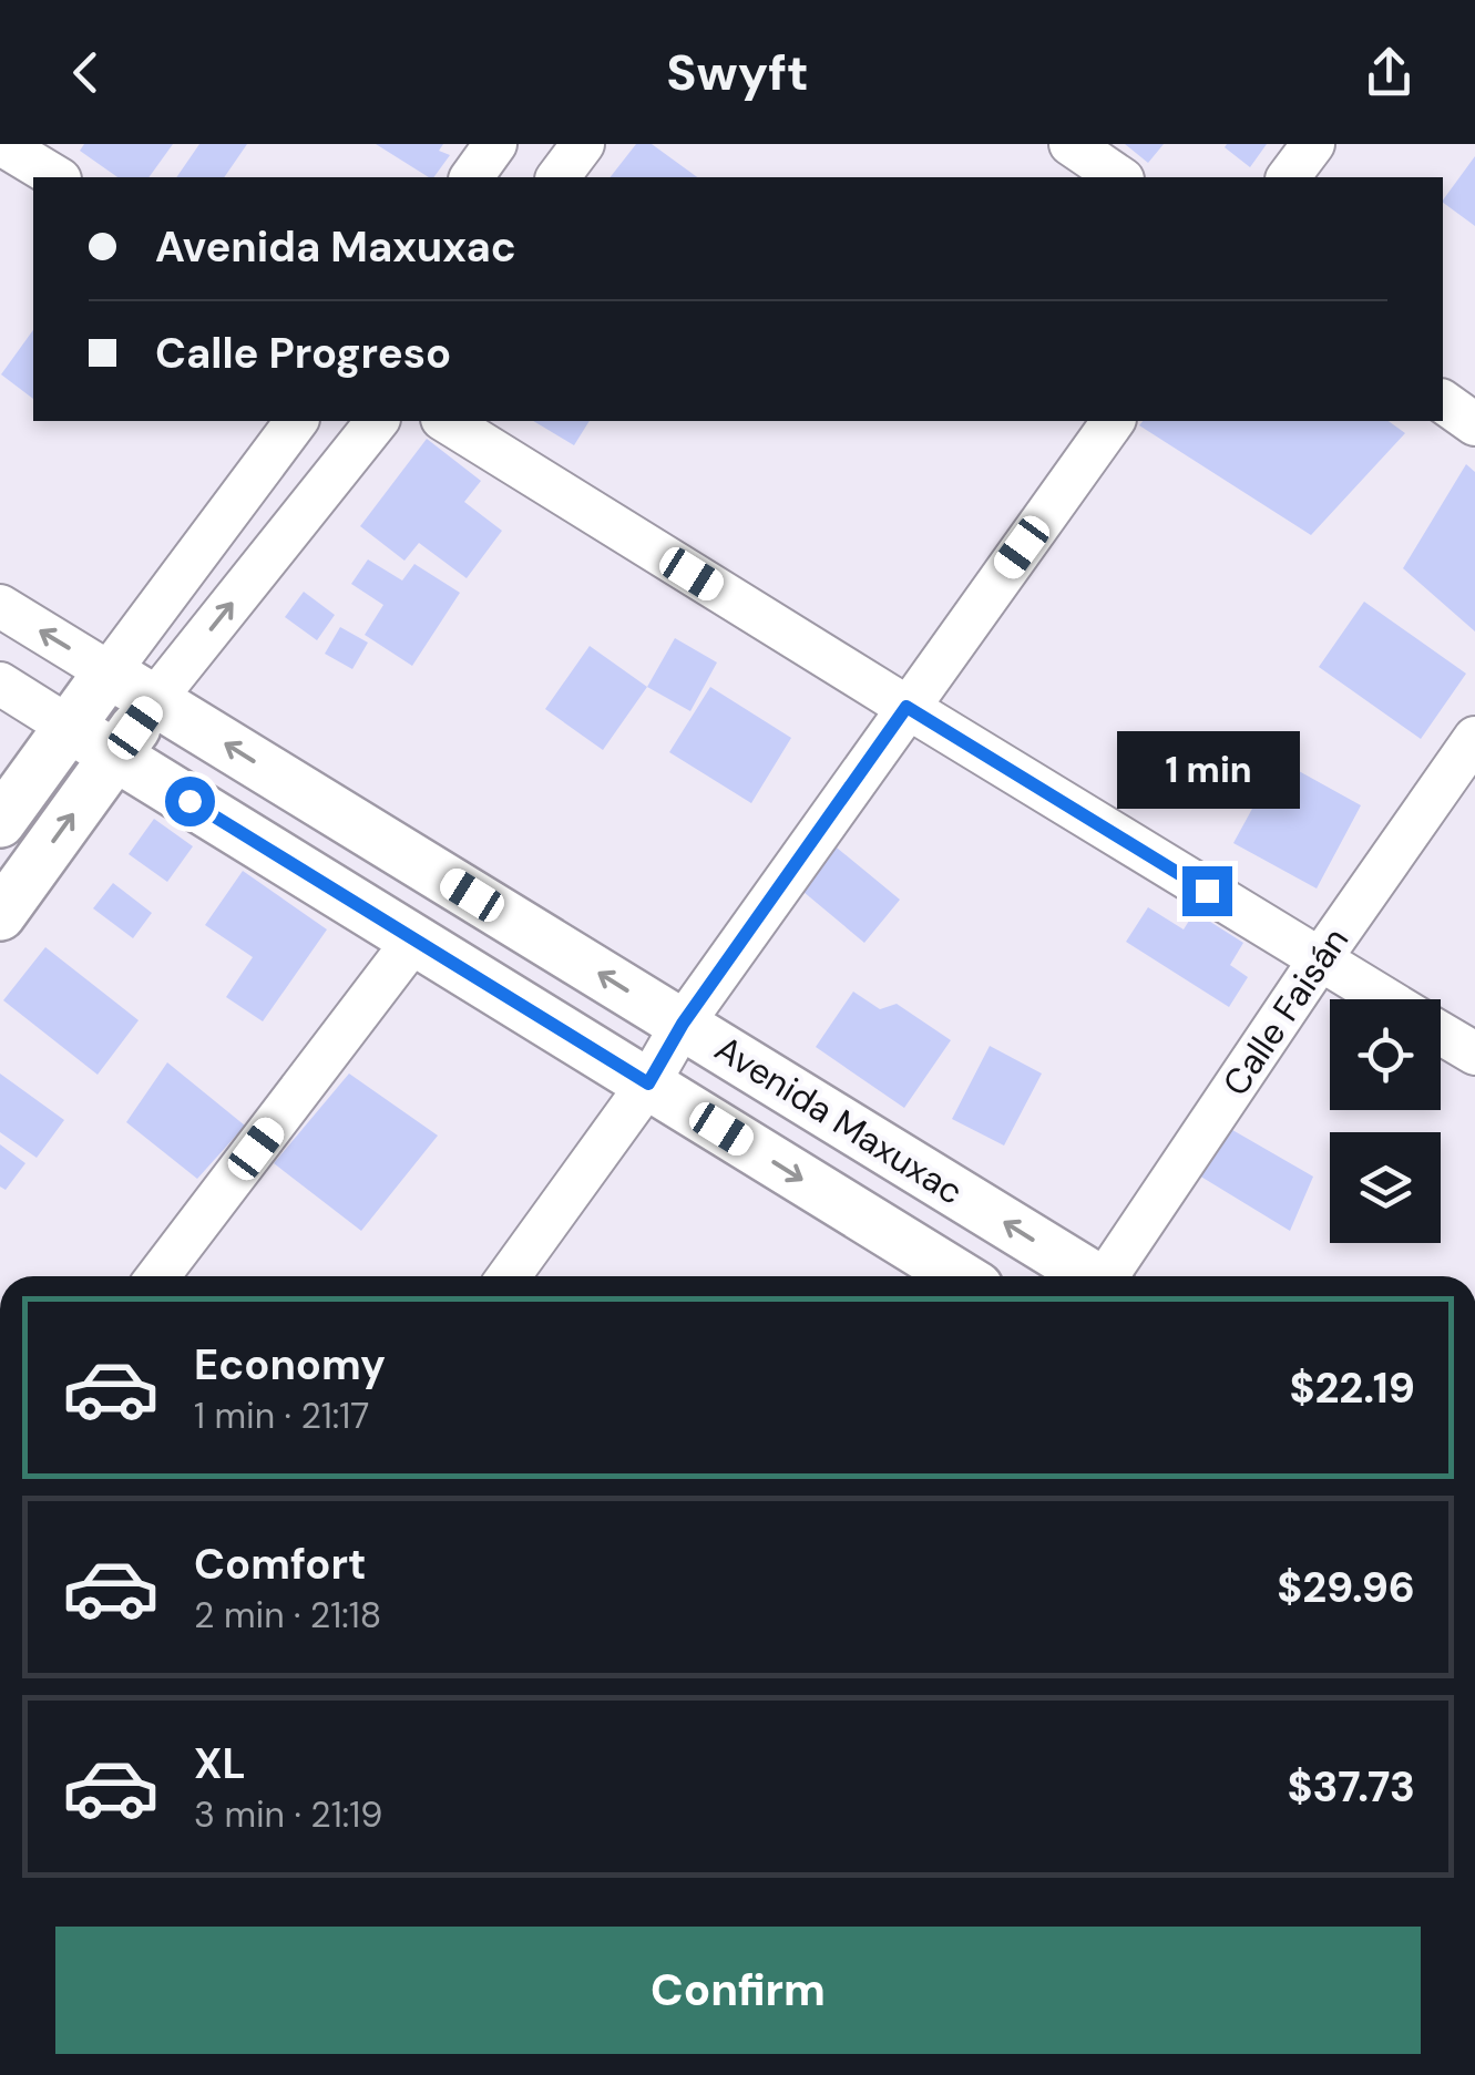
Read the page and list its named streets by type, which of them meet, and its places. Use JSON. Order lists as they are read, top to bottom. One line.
{"streets":{"main road":["Avenida Maxuxac"],"street":["Calle Faisán"]},"page":{"header":"Swyft","banner":["Avenida Maxuxac","Calle Progreso"],"bubble":"1 min","list":[{"name":"Economy","note":"1 min · 21:17","value":"$22.19"},{"name":"Comfort","note":"2 min · 21:18","value":"$29.96"},{"name":"XL","note":"3 min · 21:19","value":"$37.73"}],"buttons":"Confirm"}}
